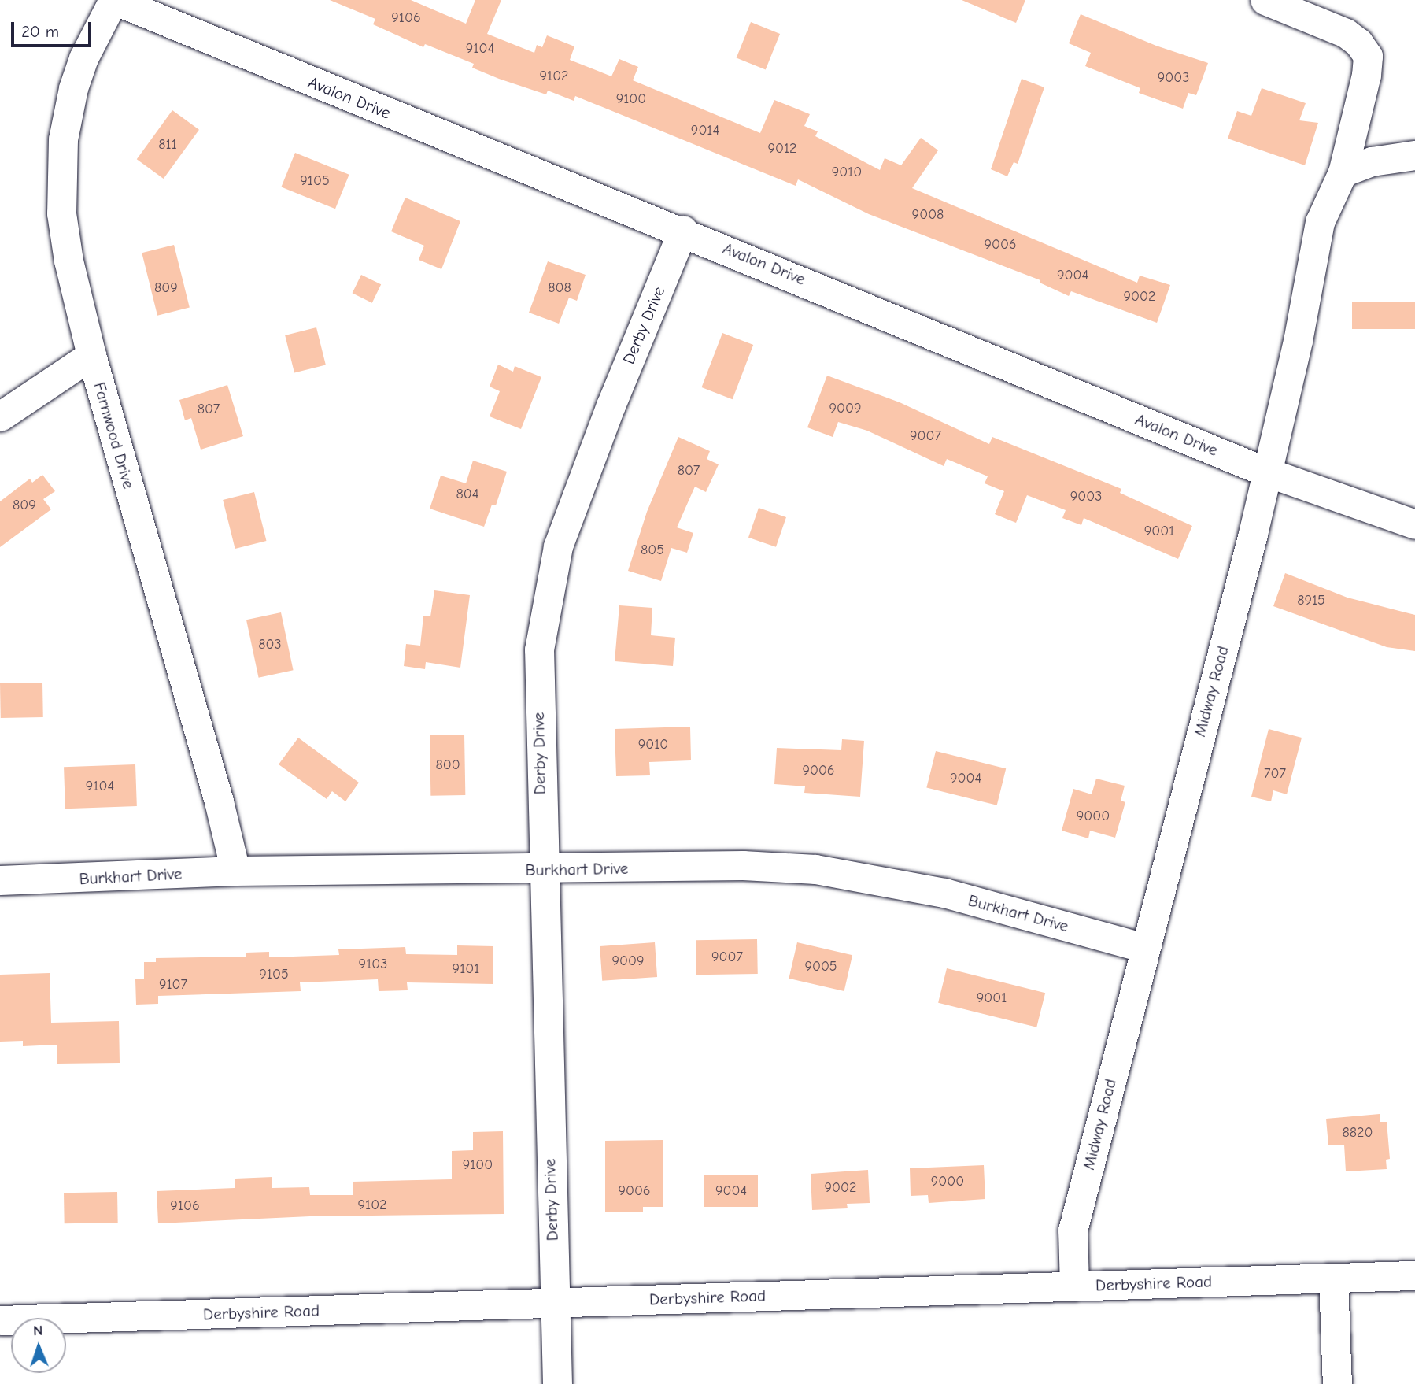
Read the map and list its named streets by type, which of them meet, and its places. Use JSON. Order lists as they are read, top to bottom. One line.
{"streets":{"street":["Avalon Drive","Derby Drive","Farnwood Drive","Midway Road","Burkhart Drive","Derbyshire Road"]},"crossings":[["Avalon Drive","Derby Drive"],["Avalon Drive","Farnwood Drive"],["Avalon Drive","Midway Road"],["Derby Drive","Burkhart Drive"],["Derby Drive","Derbyshire Road"],["Farnwood Drive","Burkhart Drive"],["Midway Road","Burkhart Drive"],["Midway Road","Derbyshire Road"]],"house_numbers":["9106","9104","9102","9003","9100","9014","811","9012","9010","9105","9008","9006","9004","809","808","9002","9009","807","9007","807","804","9003","809","9001","805","8915","803","9010","800","9006","707","9004","9104","9000","9007","9009","9103","9005","9101","9105","9107","9001","8820","9100","9000","9002","9006","9004","9102","9106"],"scale_bar":"20 m","north":"top"}
